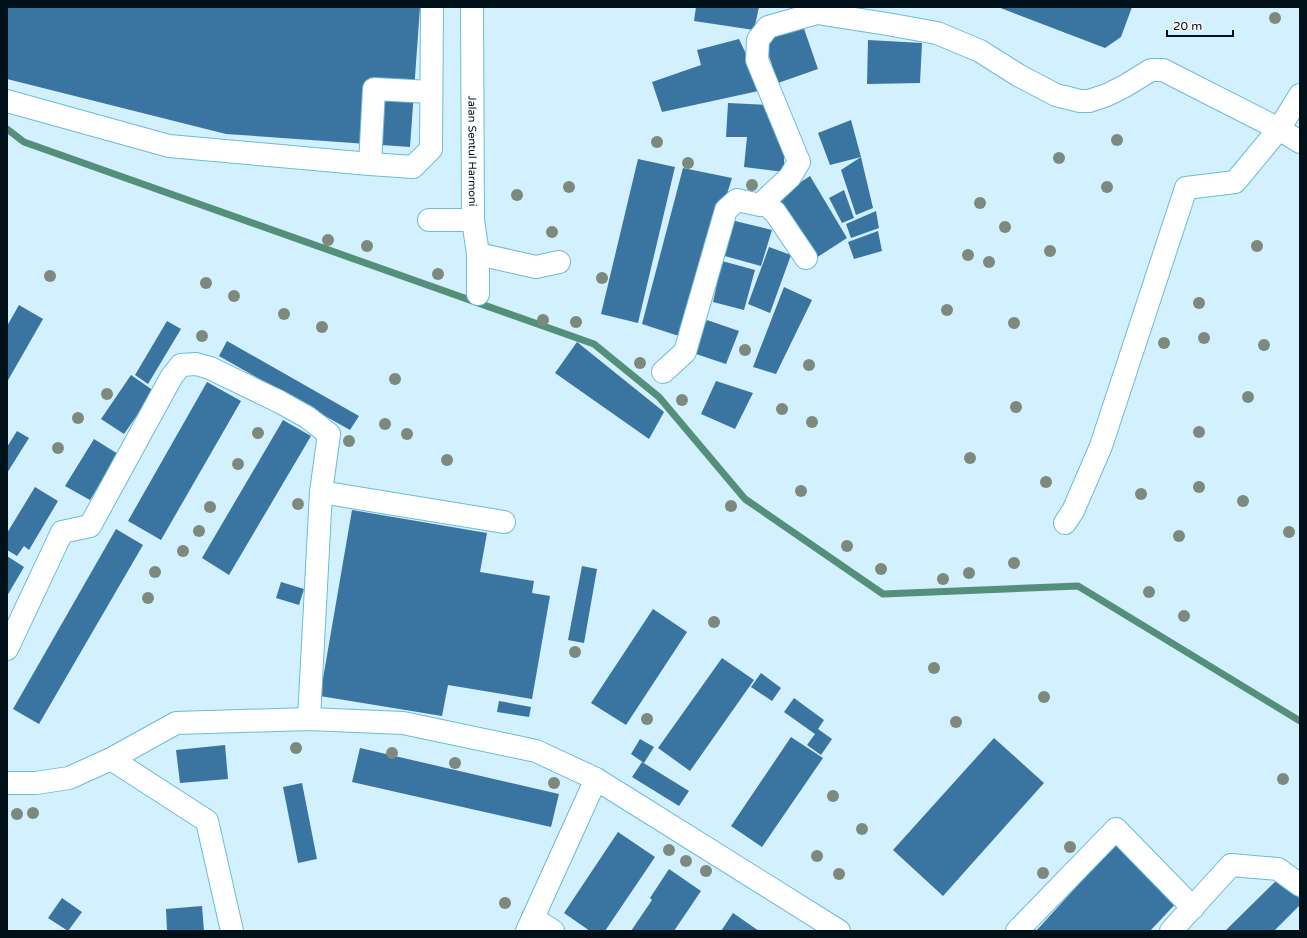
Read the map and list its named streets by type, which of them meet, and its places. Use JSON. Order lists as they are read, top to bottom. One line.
{"streets":{"street":["Jalan Sentul Harmoni"]},"scale_bar":"20 m"}
